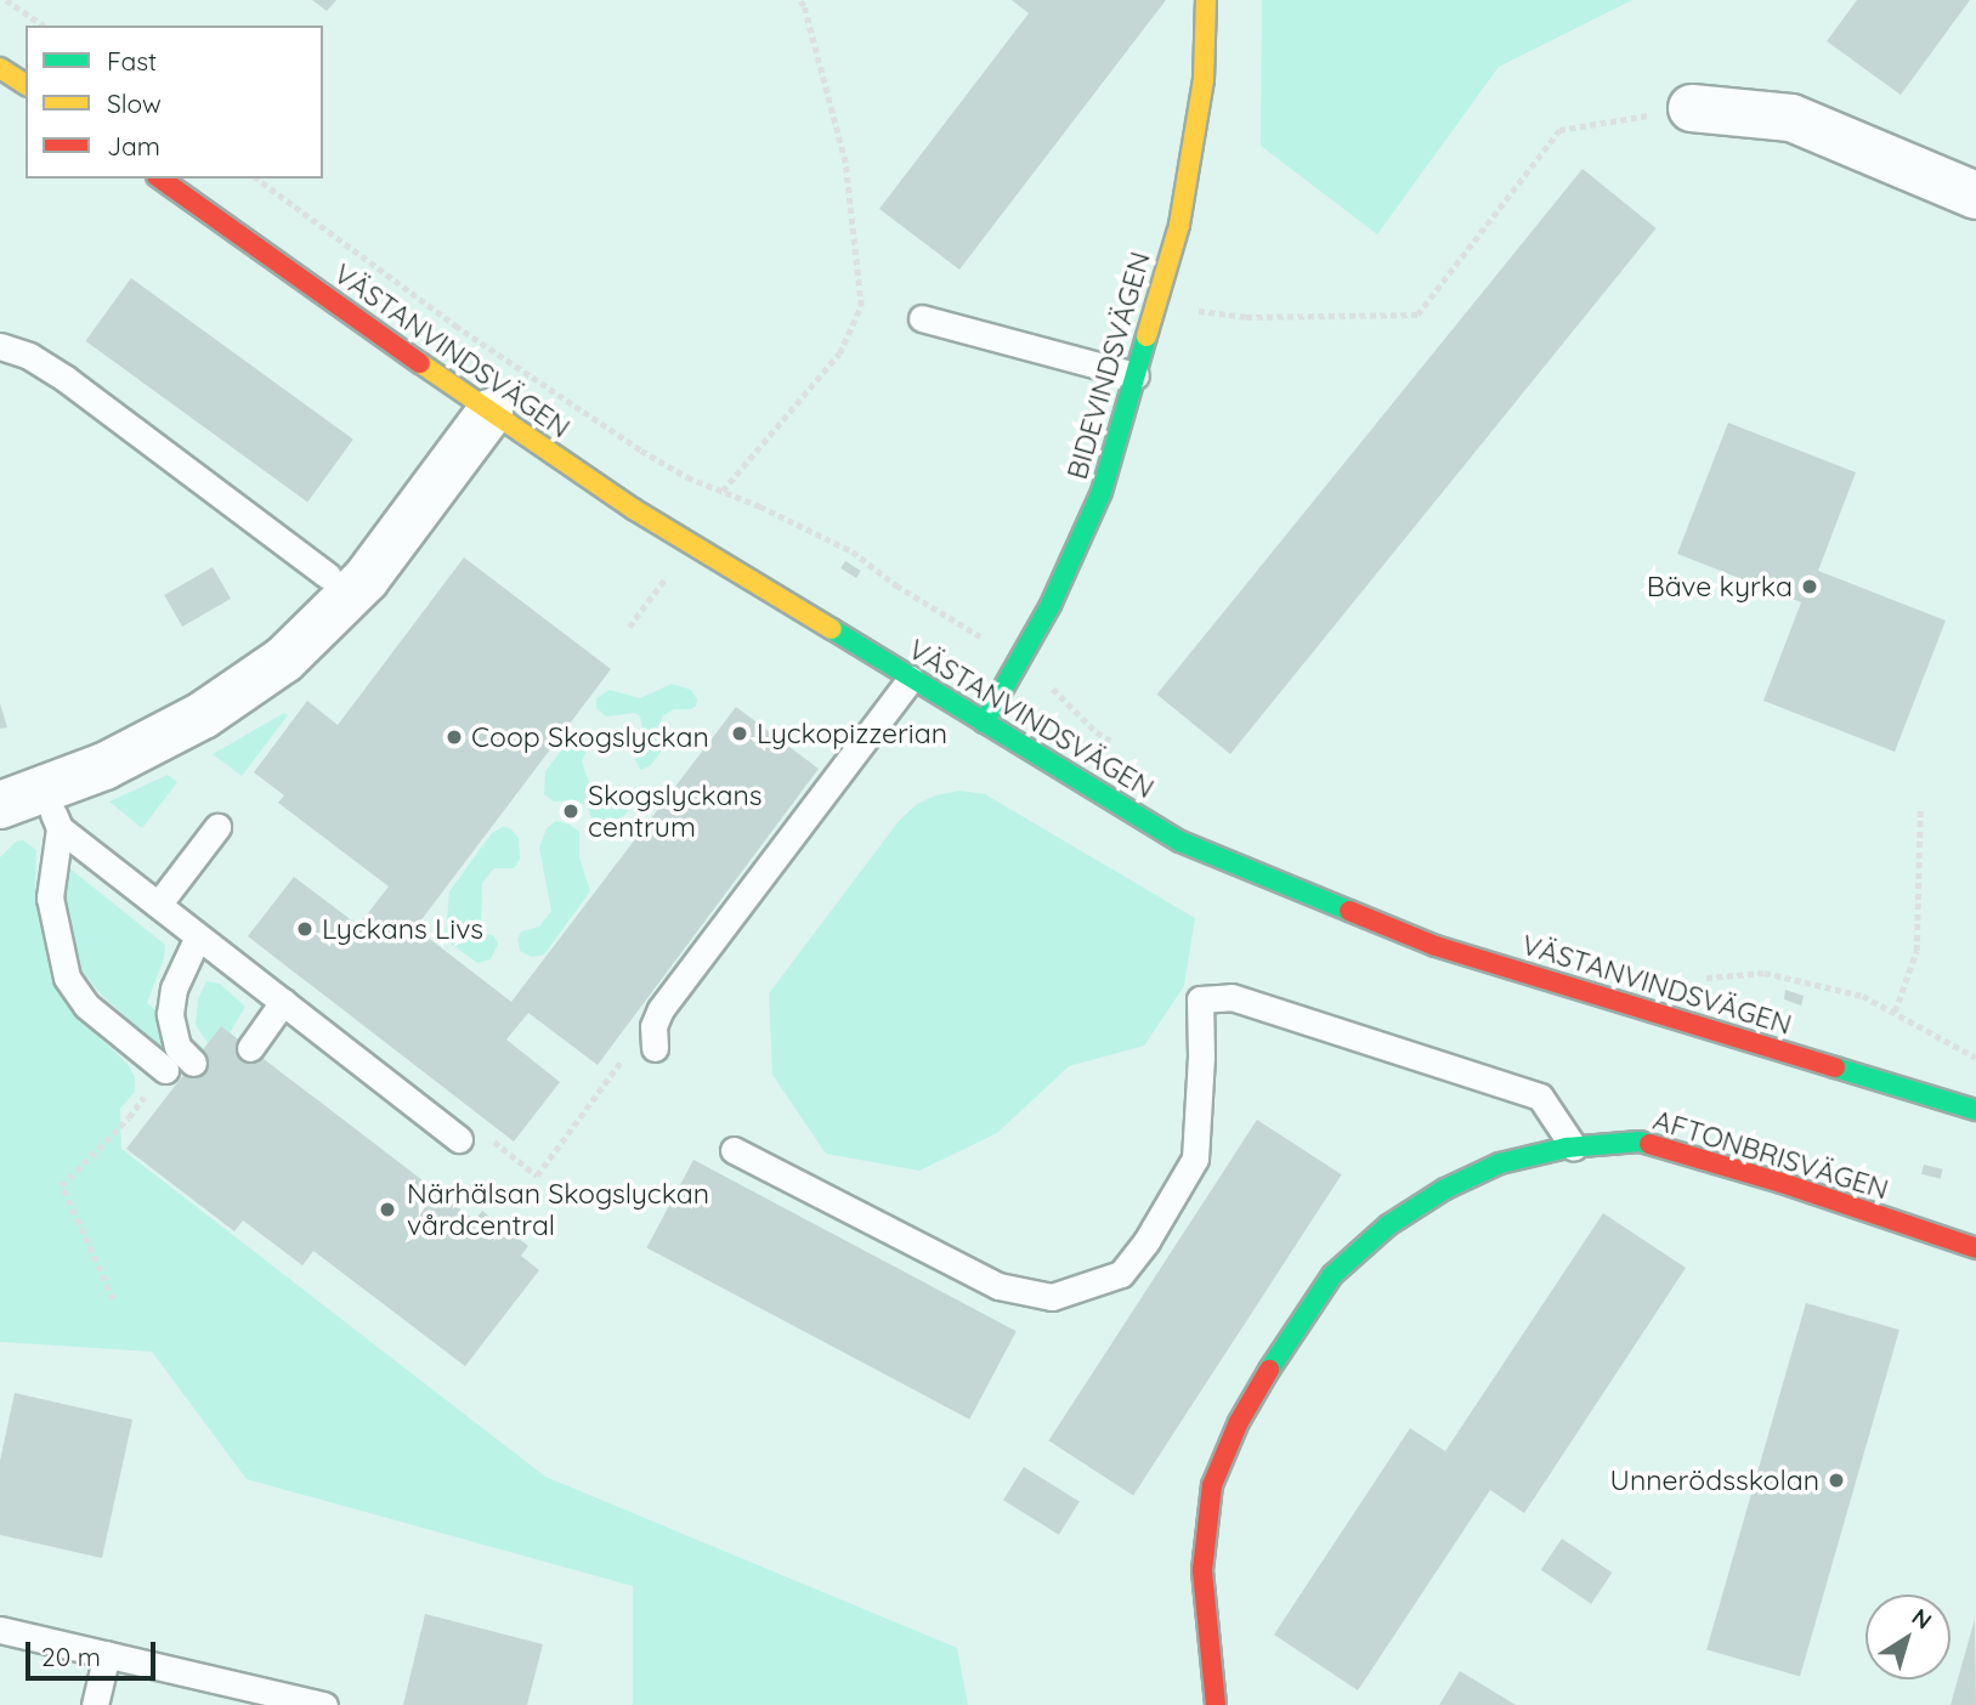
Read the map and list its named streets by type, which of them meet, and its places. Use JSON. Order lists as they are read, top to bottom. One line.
{"streets":{"street":["VÄSTANVINDSVÄGEN","BIDEVINDSVÄGEN","AFTONBRISVÄGEN"]},"crossings":[["VÄSTANVINDSVÄGEN","BIDEVINDSVÄGEN"]],"places":["Bäve kyrka","Lyckopizzerian","Coop Skogslyckan","Skogslyckans centrum","Lyckans Livs","Närhälsan Skogslyckan vårdcentral","Unnerödsskolan"],"legend":["Fast","Slow","Jam"],"scale_bar":"20 m","north":"top right"}
